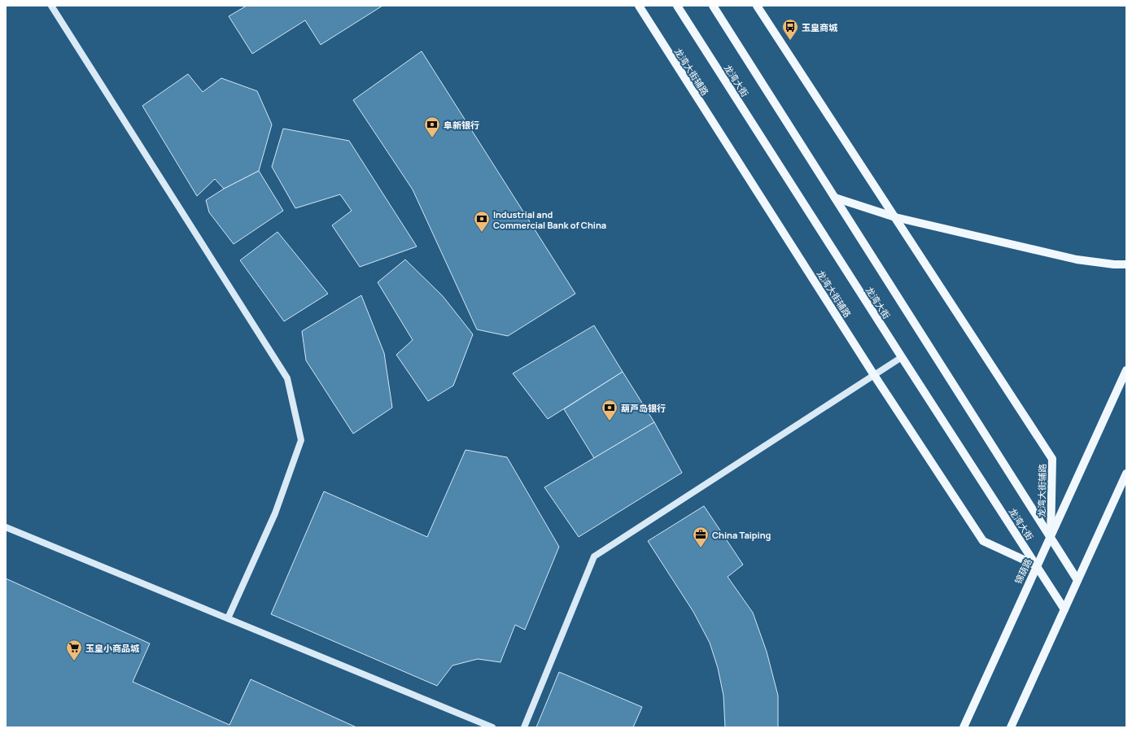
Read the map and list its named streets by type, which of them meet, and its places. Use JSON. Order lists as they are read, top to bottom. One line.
{"streets":{"main road":["龙湾大街辅路","龙湾大街","锦葫路"]},"crossings":[["龙湾大街辅路","龙湾大街"],["龙湾大街辅路","锦葫路"],["龙湾大街","锦葫路"]],"places":{"bus stop":["玉皇商城"],"bank":["阜新银行","Industrial and Commercial Bank of China","葫芦岛银行"],"office":["China Taiping"],"supermarket":["玉皇小商品城"]}}
